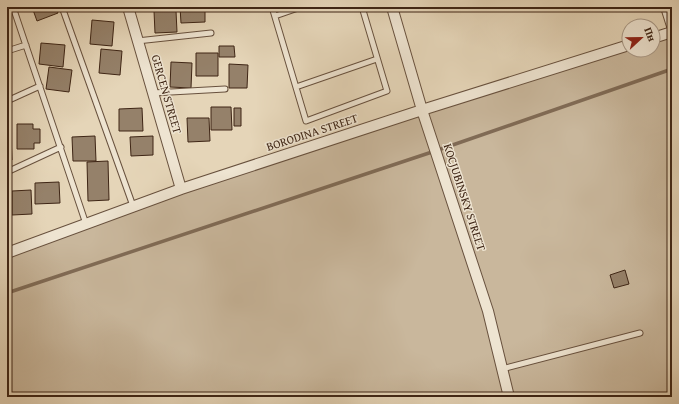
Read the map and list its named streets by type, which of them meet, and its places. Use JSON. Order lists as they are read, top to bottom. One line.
{"streets":{"street":["GERCEN STREET","BORODINA STREET","KOCJUBINSKY STREET"]},"crossings":[["GERCEN STREET","BORODINA STREET"],["BORODINA STREET","KOCJUBINSKY STREET"]],"north":"right"}
